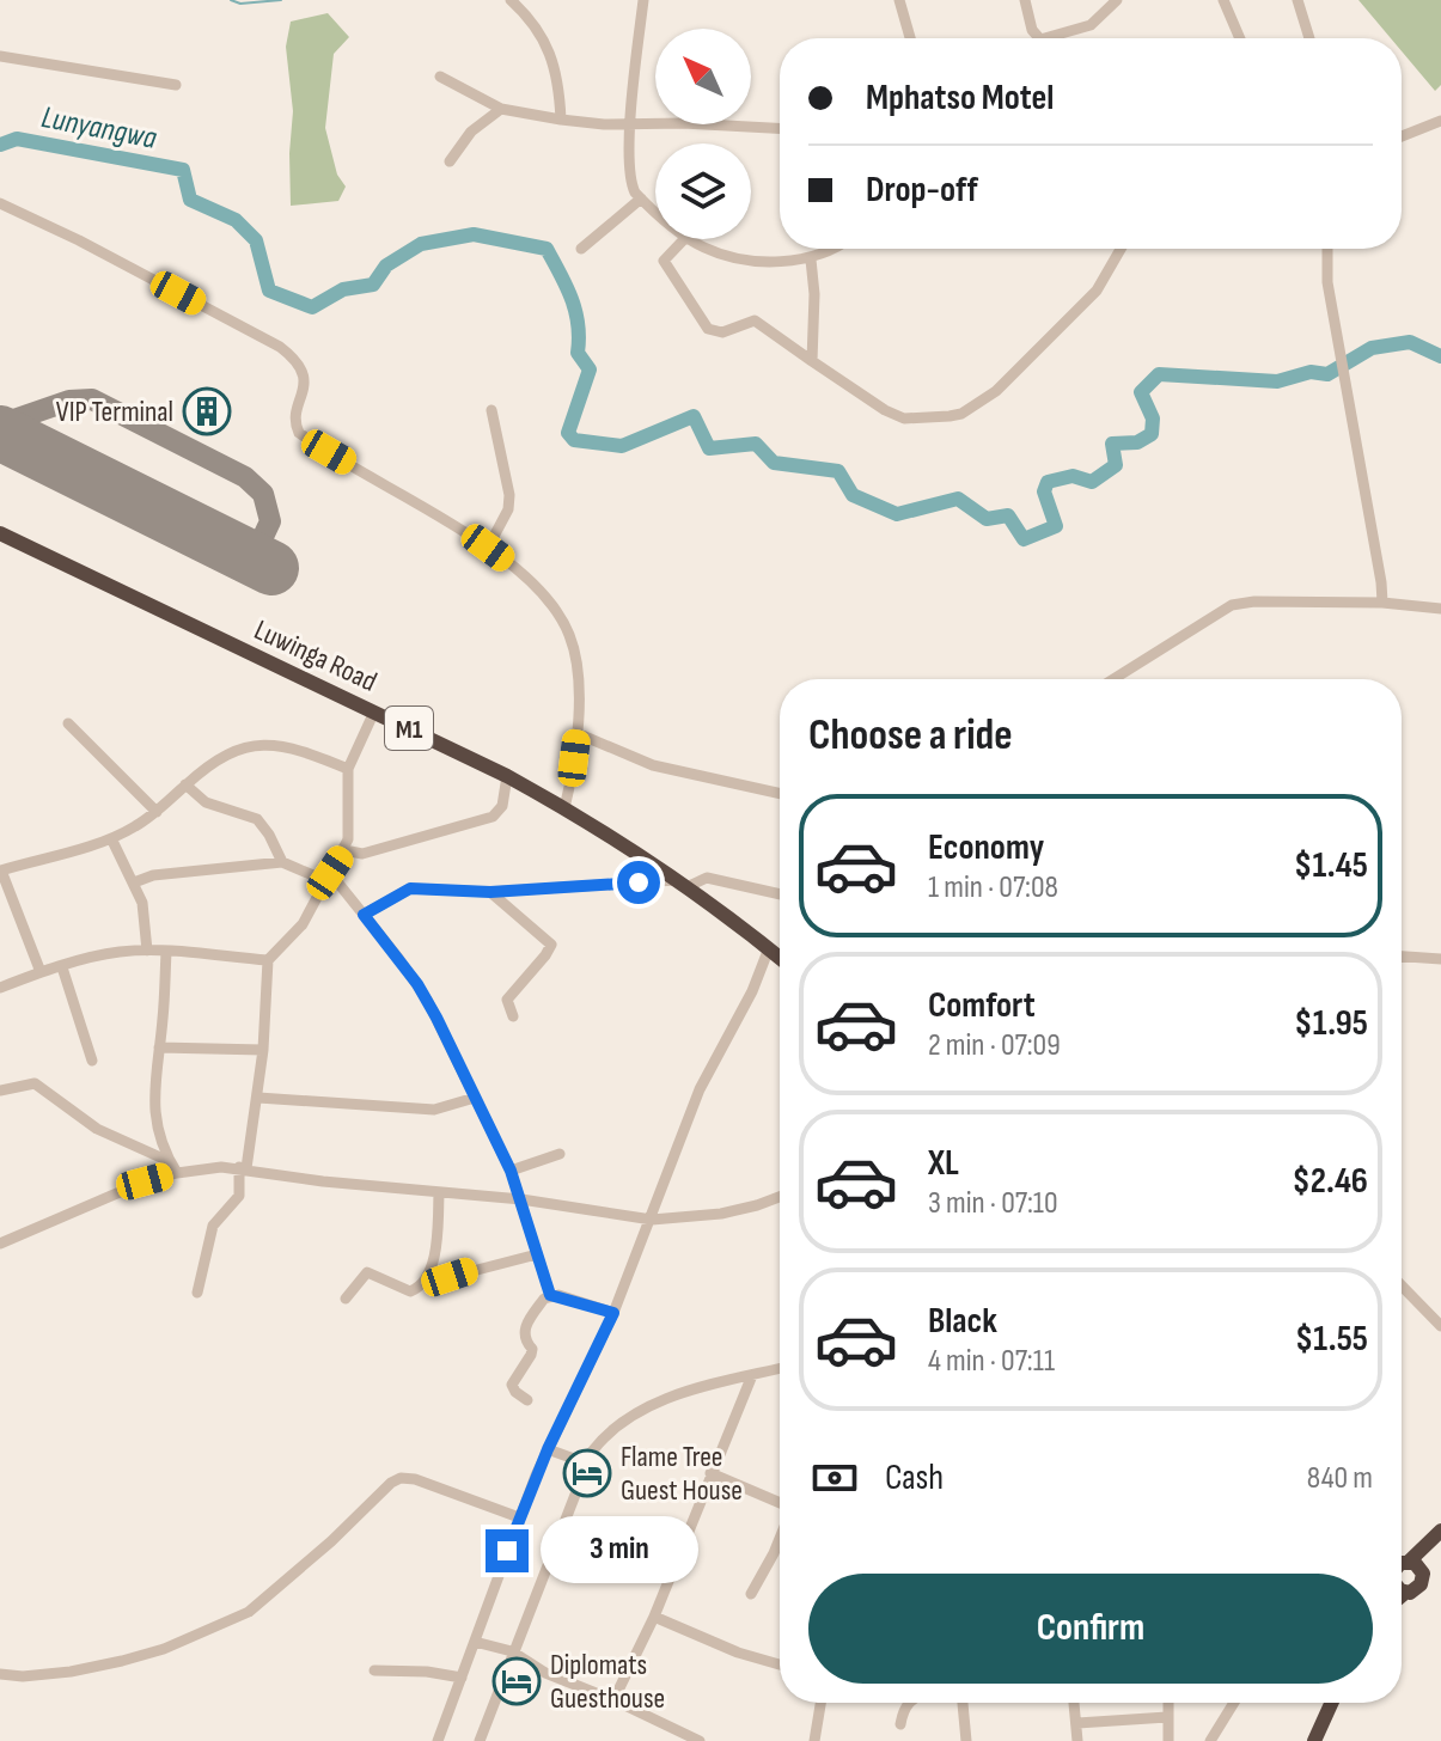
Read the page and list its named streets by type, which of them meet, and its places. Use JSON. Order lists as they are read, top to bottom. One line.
{"streets":{"highway":["Luwinga Road","M1"]},"water":["Lunyangwa"],"places":{"building":["VIP Terminal"],"hotel":["Flame Tree Guest House","Diplomats Guesthouse"]},"north":"top left","page":{"banner":["Mphatso Motel","Drop-off"],"heading":"Choose a ride","list":[{"name":"Economy","note":"1 min · 07:08","value":"$1.45"},{"name":"Comfort","note":"2 min · 07:09","value":"$1.95"},{"name":"XL","note":"3 min · 07:10","value":"$2.46"},{"name":"Black","note":"4 min · 07:11","value":"$1.55"}],"pay":["Cash","840 m"],"bubble":"3 min","buttons":"Confirm"}}
